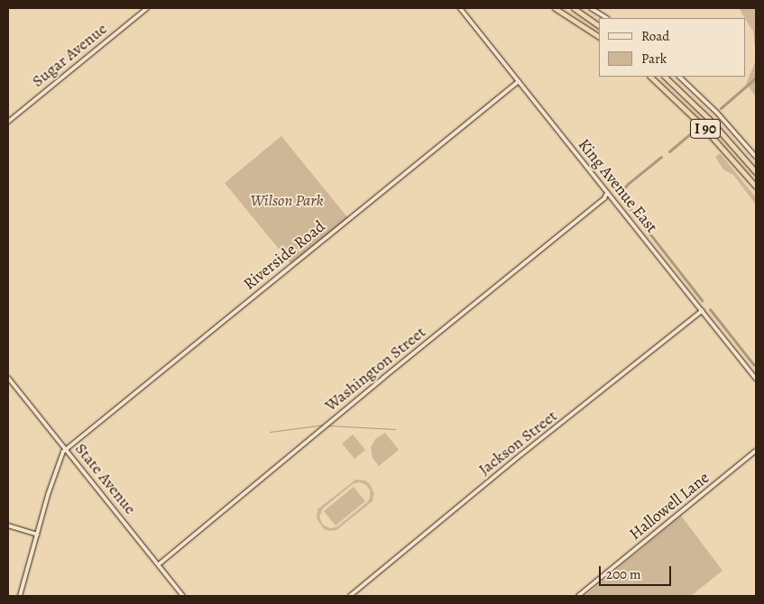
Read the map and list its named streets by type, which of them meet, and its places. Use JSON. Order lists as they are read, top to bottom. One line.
{"streets":{"highway":["I 90"],"street":["Sugar Avenue","King Avenue East","Riverside Road","Washington Street","Jackson Street","State Avenue","Hallowell Lane"]},"crossings":[["King Avenue East","Riverside Road"],["King Avenue East","Washington Street"],["King Avenue East","Jackson Street"],["Riverside Road","State Avenue"],["Washington Street","State Avenue"]],"parks":["Wilson Park"],"legend":["Road","Park"],"scale_bar":"200 m"}
